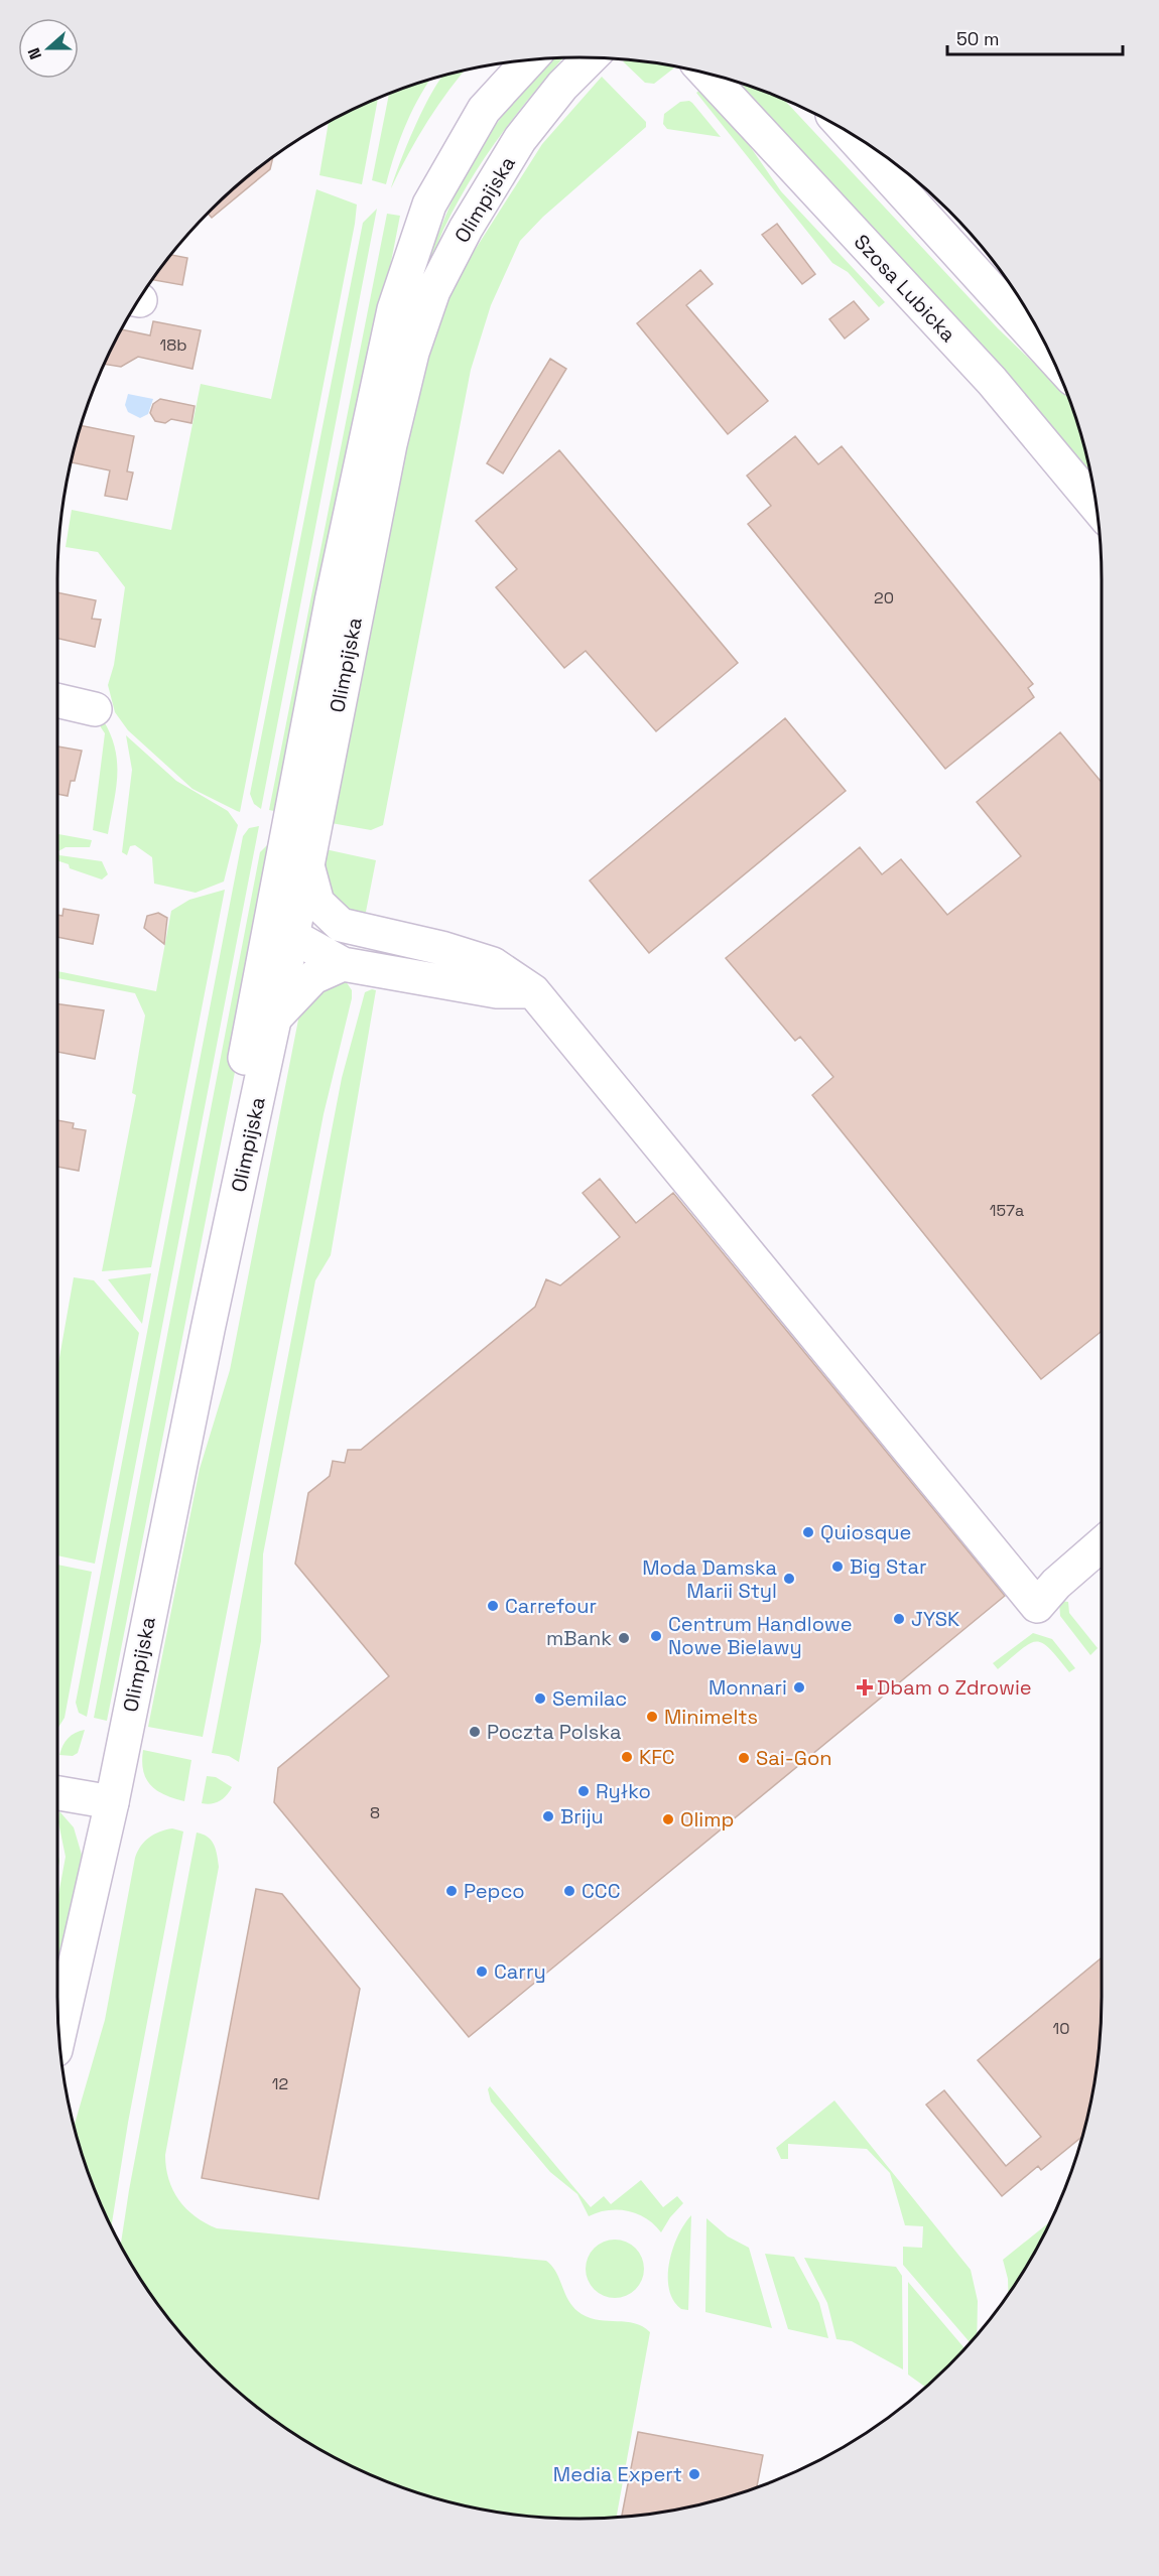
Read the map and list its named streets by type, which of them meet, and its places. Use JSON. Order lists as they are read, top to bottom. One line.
{"streets":{"main road":["Olimpijska","Szosa Lubicka"]},"places":{"other":["Quiosque","Big Star","Moda Damska Marii Styl","Carrefour","JYSK","Centrum Handlowe Nowe Bielawy","mBank","Monnari","Semilac","Minimelts","Poczta Polska","KFC","Sai-Gon","Ryłko","Briju","Olimp","Pepco","CCC","Carry","Media Expert"],"health":["Dbam o Zdrowie"]},"house_numbers":["18b","20","157a","8","10","12"],"scale_bar":"50 m","north":"left"}
